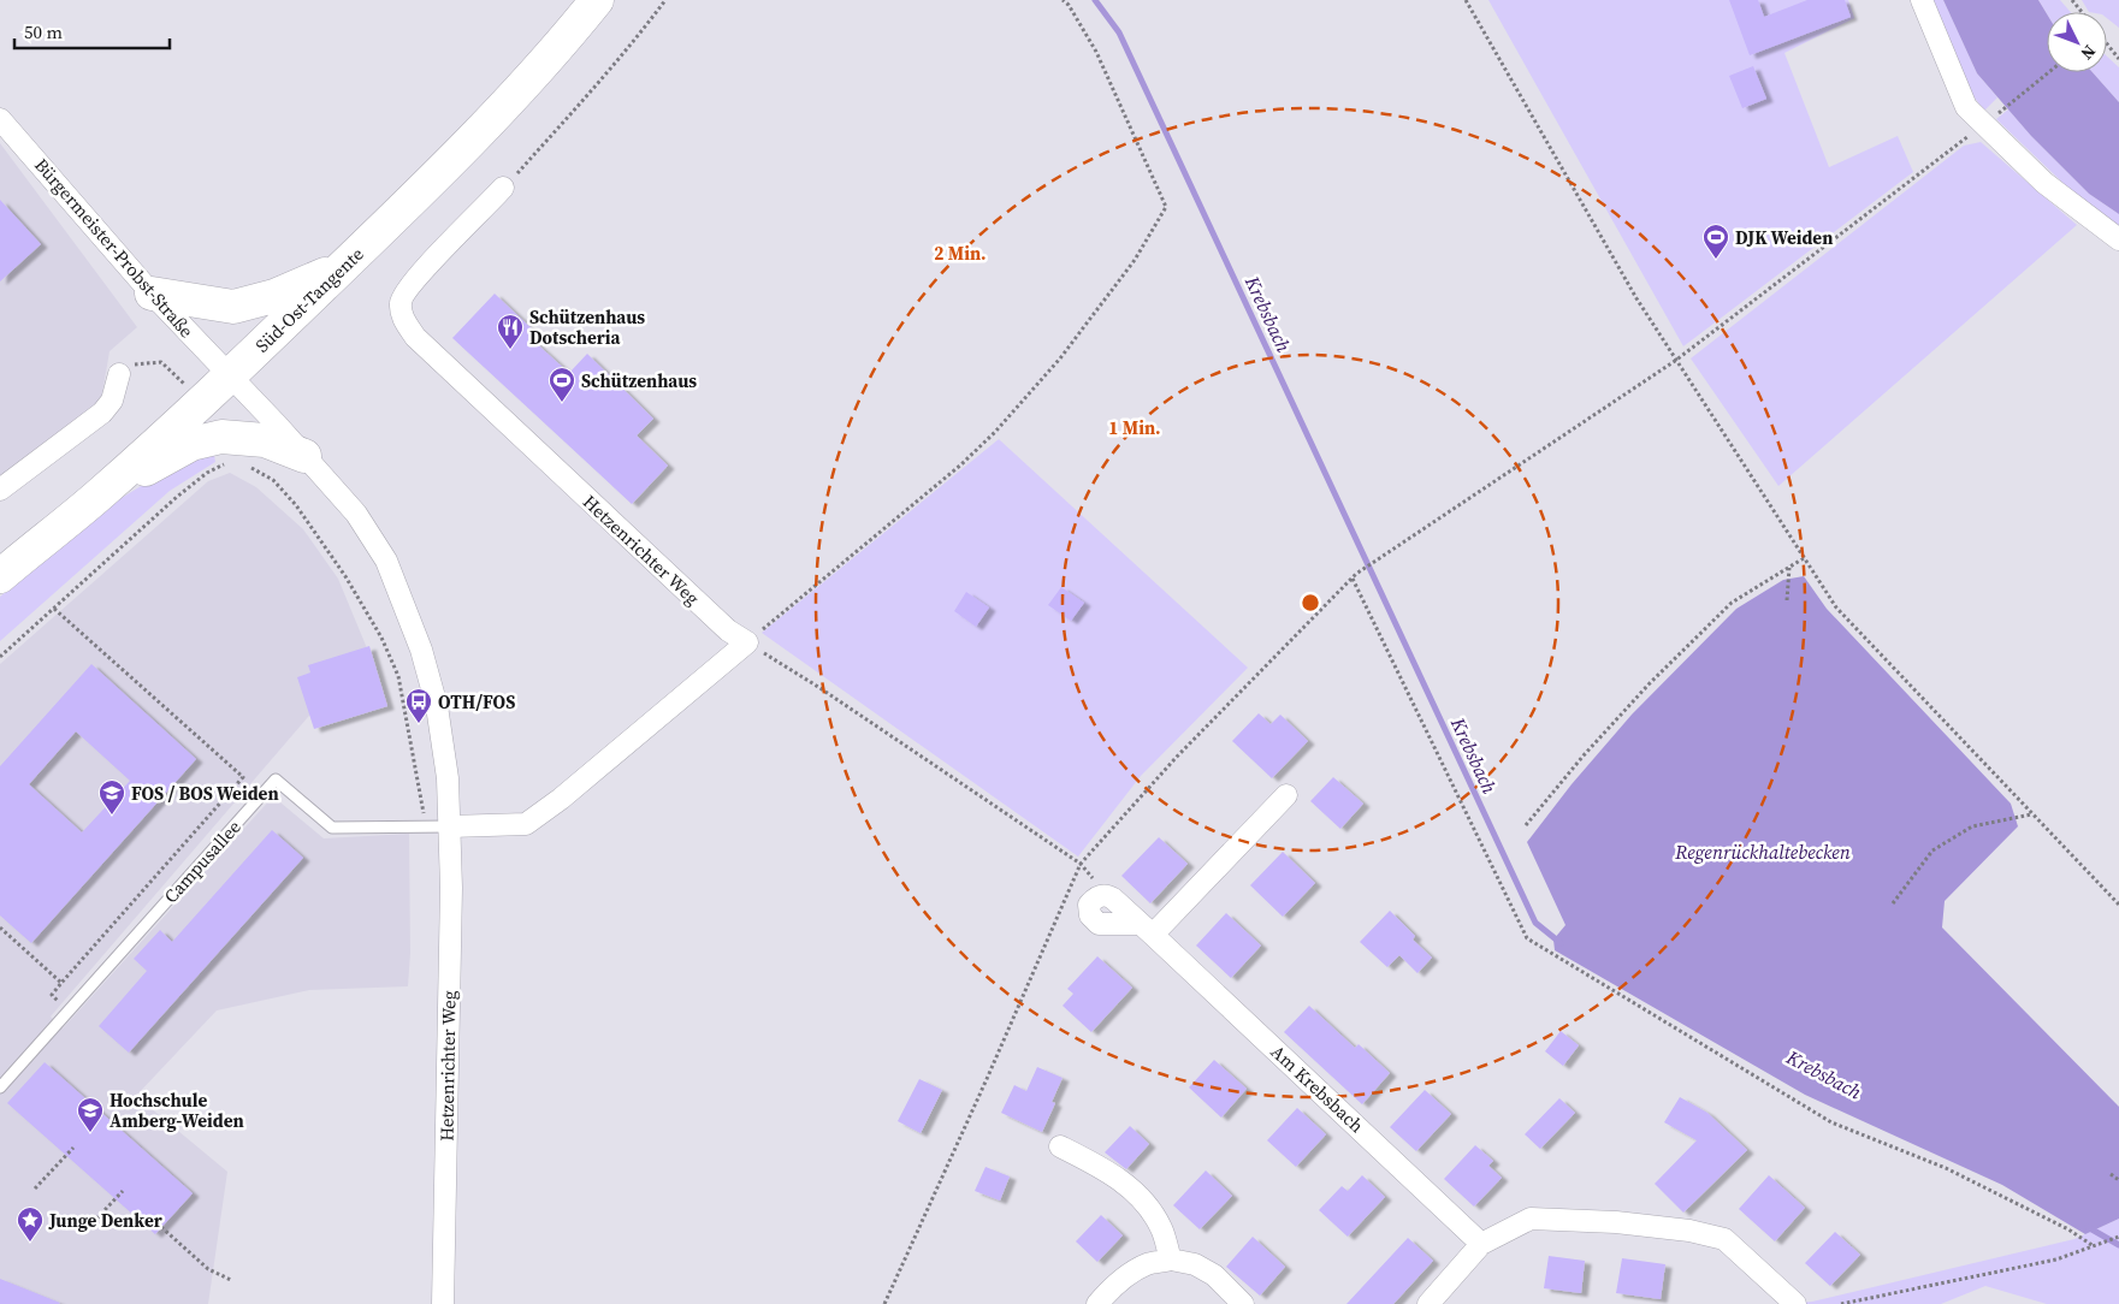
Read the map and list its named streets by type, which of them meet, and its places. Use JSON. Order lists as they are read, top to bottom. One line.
{"streets":{"main road":["Süd-Ost-Tangente"],"street":["Bürgermeister-Probst-Straße","Hetzenrichter Weg","Am Krebsbach"],"lane":["Campusallee"]},"crossings":[["Bürgermeister-Probst-Straße","Süd-Ost-Tangente"],["Bürgermeister-Probst-Straße","Hetzenrichter Weg"],["Süd-Ost-Tangente","Hetzenrichter Weg"],["Hetzenrichter Weg","Campusallee"]],"water":["Krebsbach","Regenrückhaltebecken"],"places":{"sports":["DJK Weiden","Schützenhaus"],"restaurant":["Schützenhaus Dotscheria"],"bus stop":["OTH/FOS"],"school or university":["FOS / BOS Weiden","Hochschule Amberg-Weiden"],"place":["Junge Denker"]},"scale_bar":"50 m","north":"bottom right","rings":["2 Min.","1 Min."]}
